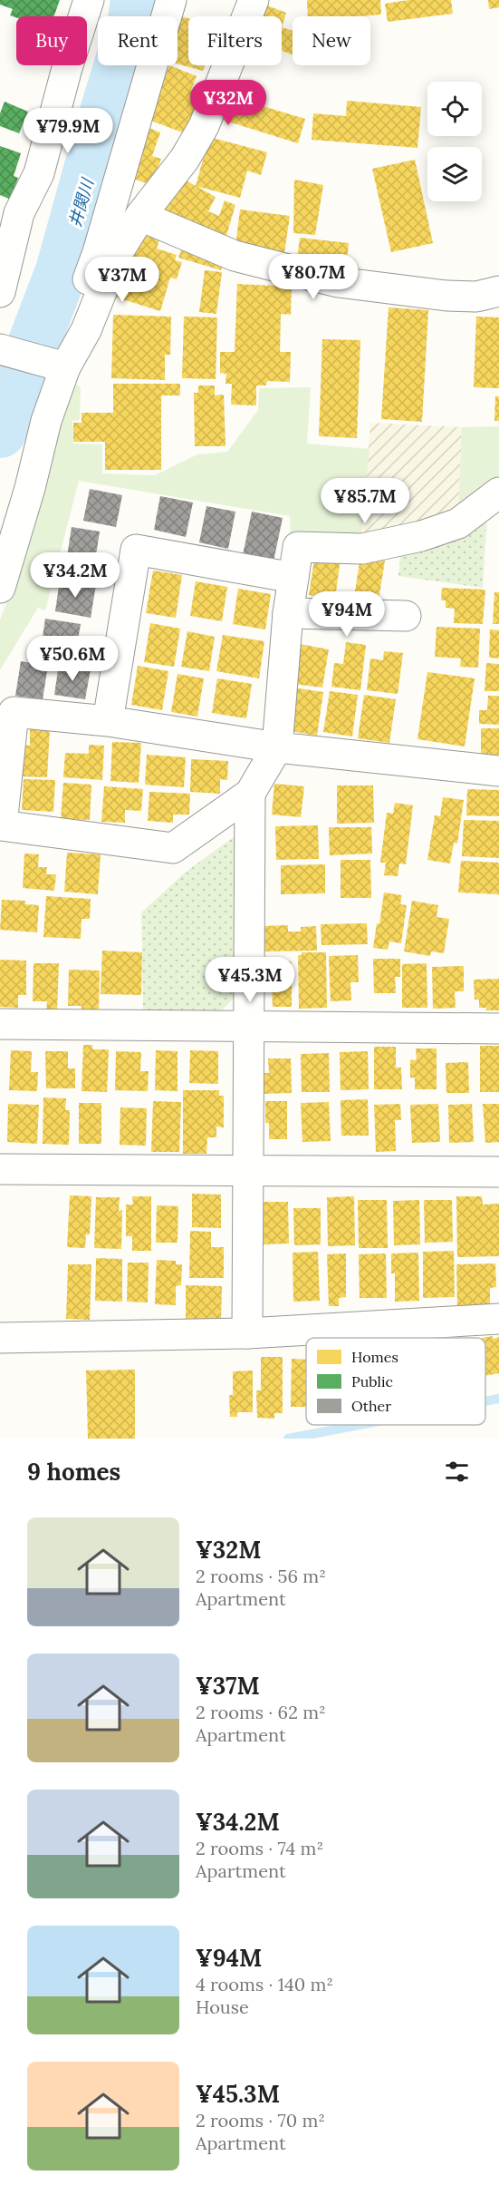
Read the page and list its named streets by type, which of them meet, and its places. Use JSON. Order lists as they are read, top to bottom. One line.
{"water":["井関川"],"legend":["Homes","Public","Other"],"page":{"chip":["Buy","Rent","Filters","New"],"price":["¥32M","¥79.9M","¥80.7M","¥37M","¥85.7M","¥34.2M","¥94M","¥50.6M","¥45.3M"],"heading":"9 homes","list":[{"name":"¥32M","note":"2 rooms · 56 m² · Apartment"},{"name":"¥37M","note":"2 rooms · 62 m² · Apartment"},{"name":"¥34.2M","note":"2 rooms · 74 m² · Apartment"},{"name":"¥94M","note":"4 rooms · 140 m² · House"},{"name":"¥45.3M","note":"2 rooms · 70 m² · Apartment"}]}}
